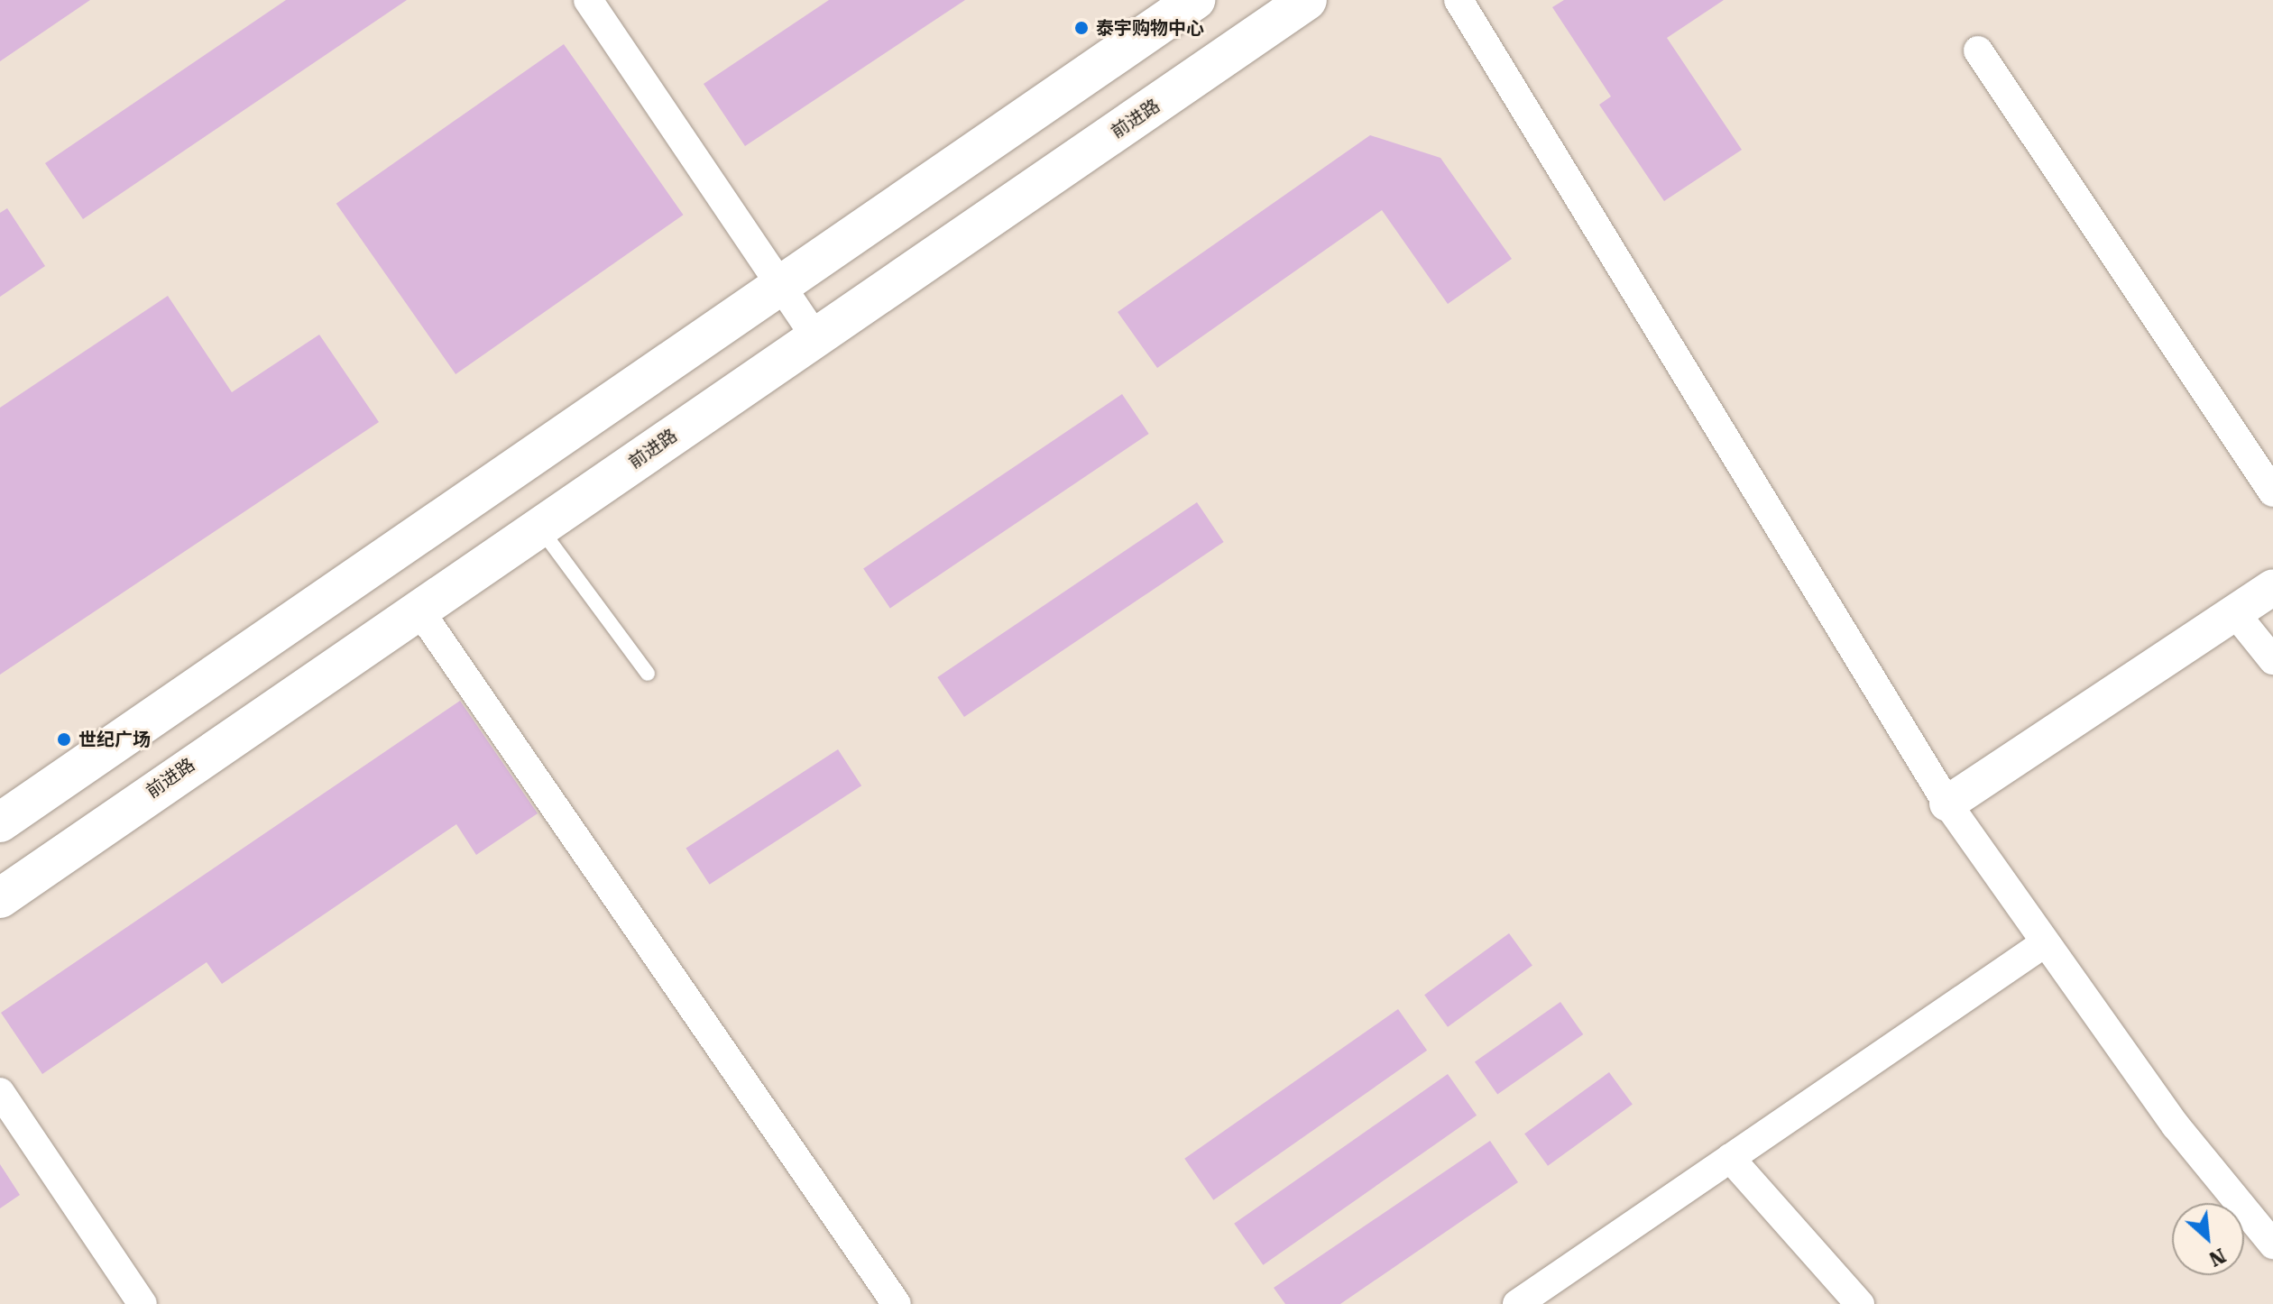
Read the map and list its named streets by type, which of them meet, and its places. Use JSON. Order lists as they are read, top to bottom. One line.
{"streets":{"main road":["前进路"]},"places":["泰宇购物中心","世纪广场"],"north":"bottom right"}
